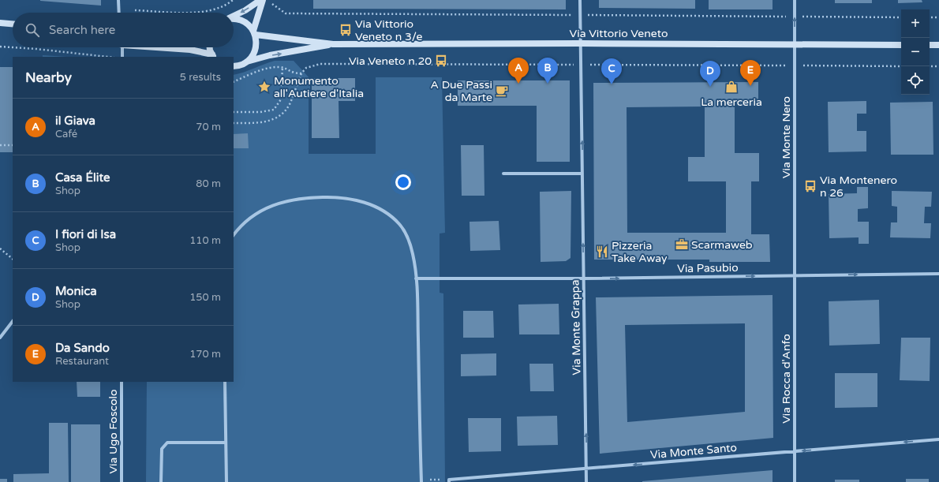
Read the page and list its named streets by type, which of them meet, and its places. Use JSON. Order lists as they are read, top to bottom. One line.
{"streets":{"street":["Via Vittorio Veneto","Via Monte Nero","Via Pasubio","Via Monte Grappa","Via Rocca d'Anfo","Via Ugo Foscolo","Via Monte Santo"]},"crossings":[["Via Vittorio Veneto","Via Monte Nero"],["Via Vittorio Veneto","Via Monte Grappa"],["Via Monte Nero","Via Pasubio"],["Via Monte Nero","Via Rocca d'Anfo"],["Via Pasubio","Via Monte Grappa"],["Via Pasubio","Via Rocca d'Anfo"],["Via Monte Grappa","Via Monte Santo"],["Via Rocca d'Anfo","Via Monte Santo"]],"one_way":["Via Pasubio","Via Monte Grappa","Via Monte Santo"],"places":{"bus stop":["Via Vittorio Veneto n 3/e","Via Veneto n 20","Via Montenero n 26"],"place":["Monumento all'Autiere d'Italia"],"shop":["La merceria"],"cafe":["A Due Passi da Marte"],"office":["Scarmaweb"],"restaurant":["Pizzeria Take Away"]},"page":{"map_buttons":["+","−"],"search":"Search here","heading":["Nearby","5 results"],"pins":["A","B","C","E","D"],"list":[{"mark":"A","name":"il Giava","note":"Café","value":"70 m"},{"mark":"B","name":"Casa Élite","note":"Shop","value":"80 m"},{"mark":"C","name":"I fiori di Isa","note":"Shop","value":"110 m"},{"mark":"D","name":"Monica","note":"Shop","value":"150 m"},{"mark":"E","name":"Da Sando","note":"Restaurant","value":"170 m"}]}}
